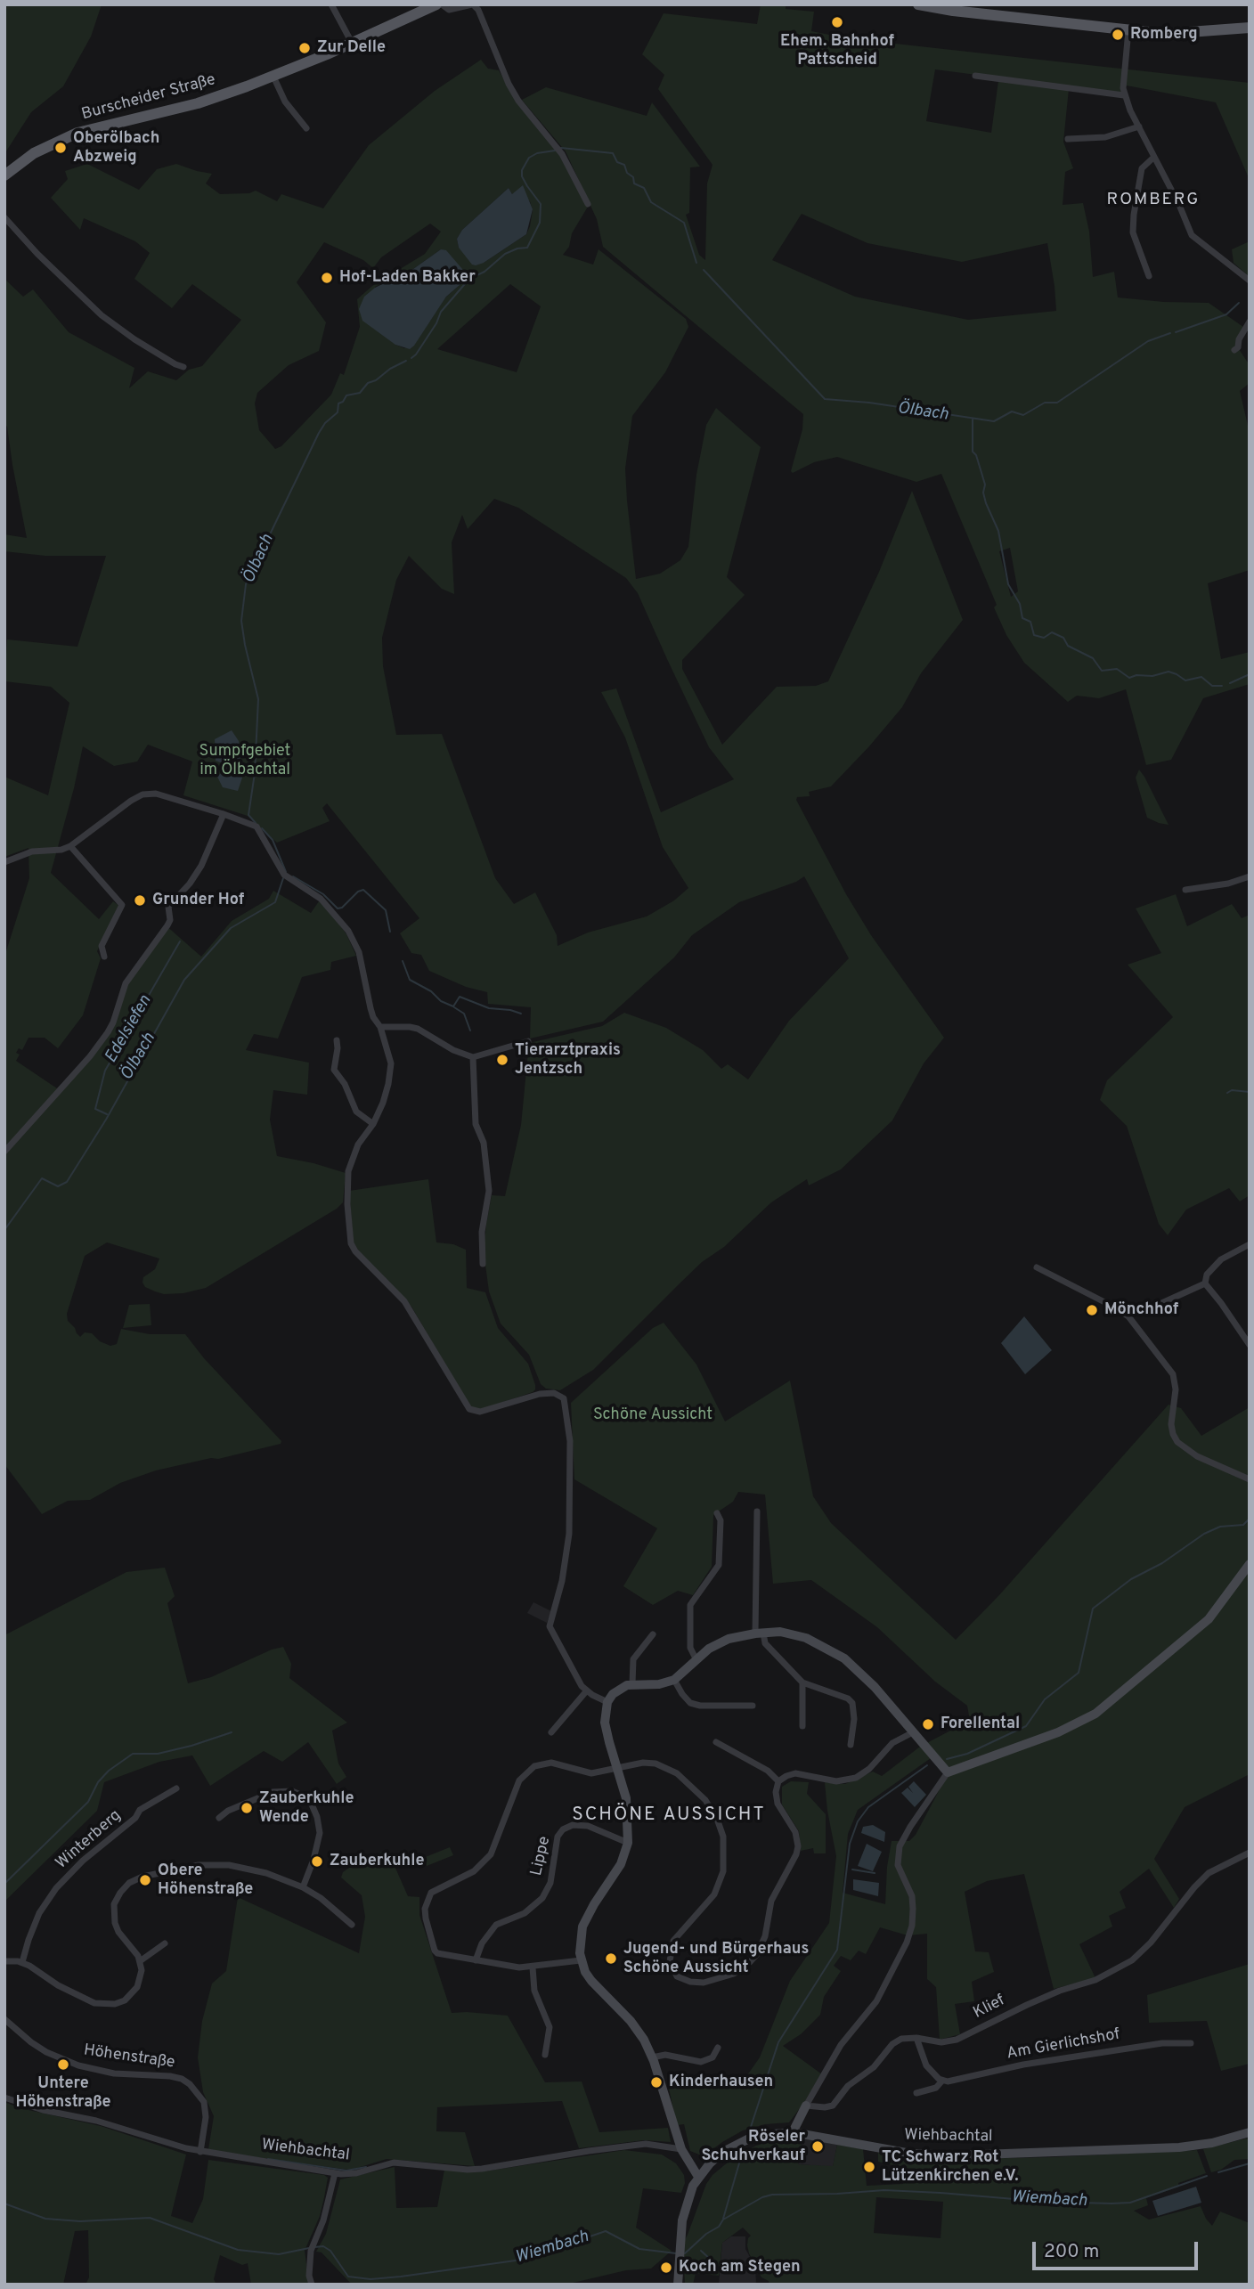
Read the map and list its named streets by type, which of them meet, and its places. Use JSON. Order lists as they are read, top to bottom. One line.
{"streets":{"main road":["Burscheider Straße"],"street":["Winterberg","Lippe","Klief","Am Gierlichshof","Höhenstraße","Wiehbachtal"]},"crossings":[["Höhenstraße","Wiehbachtal"]],"districts":["ROMBERG","SCHÖNE AUSSICHT"],"water":["Ölbach","Edelsiefen","Wiembach"],"parks":["Sumpfgebiet im Ölbachtal","Schöne Aussicht"],"places":["Ehem. Bahnhof Pattscheid","Romberg","Zur Delle","Oberölbach Abzweig","Hof-Laden Bakker","Grunder Hof","Tierarztpraxis Jentzsch","Mönchhof","Forellental","Zauberkuhle Wende","Zauberkuhle","Obere Höhenstraße","Jugend- und Bürgerhaus Schöne Aussicht","Untere Höhenstraße","Kinderhausen","Röseler Schuhverkauf","TC Schwarz Rot Lützenkirchen e.V.","Koch am Stegen"],"scale_bar":"200 m"}
